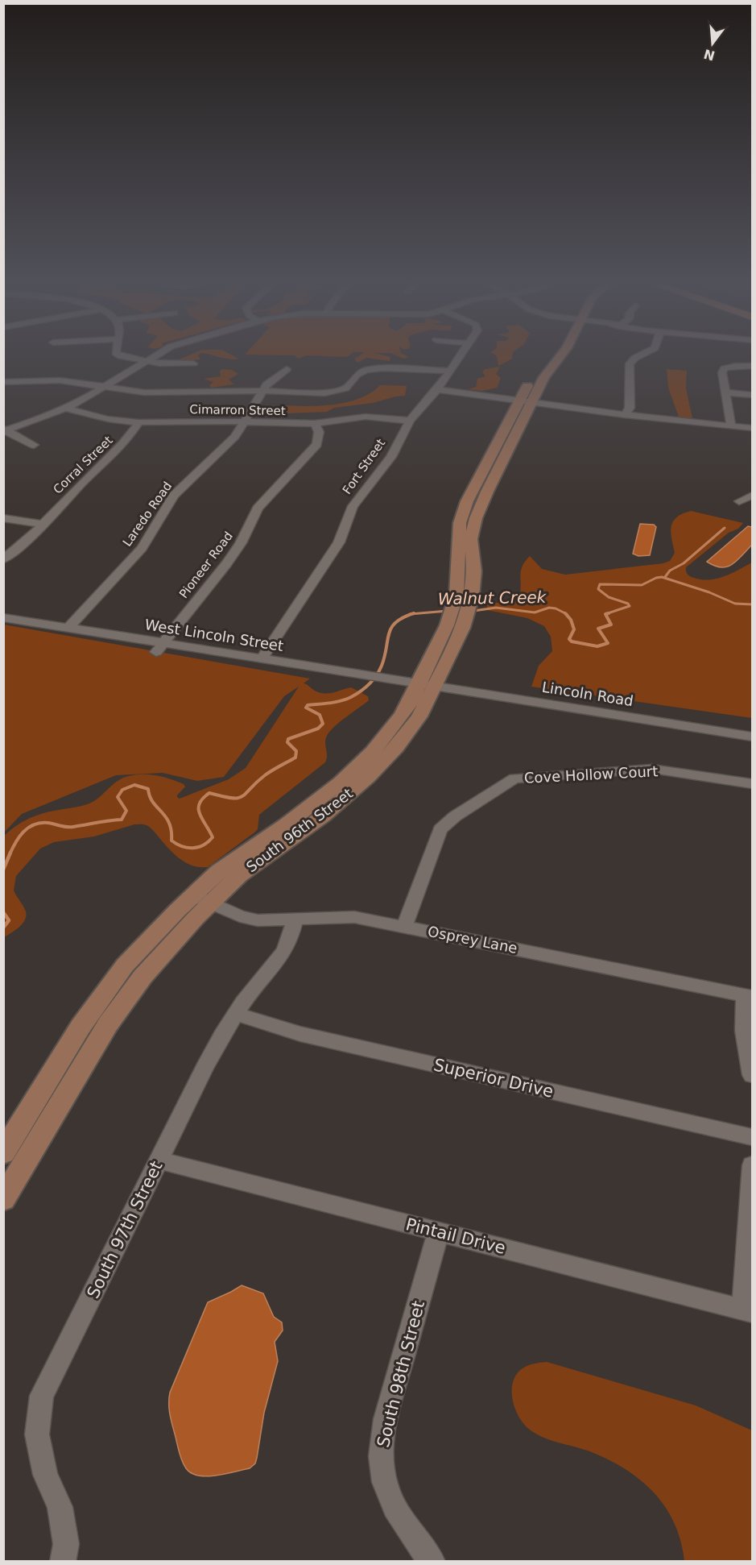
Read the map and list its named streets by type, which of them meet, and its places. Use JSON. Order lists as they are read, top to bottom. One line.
{"streets":{"main road":["South 96th Street"],"street":["Cimarron Street","Corral Street","Fort Street","Laredo Road","Pioneer Road","West Lincoln Street","Lincoln Road","Cove Hollow Court","Osprey Lane","Superior Drive","South 97th Street","Pintail Drive","South 98th Street"]},"crossings":[["Cimarron Street","Corral Street"],["Cimarron Street","Fort Street"],["Cimarron Street","Laredo Road"],["Cimarron Street","Pioneer Road"],["Fort Street","West Lincoln Street"],["Laredo Road","West Lincoln Street"],["Pioneer Road","West Lincoln Street"],["West Lincoln Street","Lincoln Road"],["West Lincoln Street","South 96th Street"],["Lincoln Road","South 96th Street"],["Cove Hollow Court","Osprey Lane"],["South 96th Street","Osprey Lane"],["Osprey Lane","South 97th Street"],["Superior Drive","South 97th Street"],["South 97th Street","Pintail Drive"],["Pintail Drive","South 98th Street"]],"water":["Walnut Creek"],"north":"bottom"}
